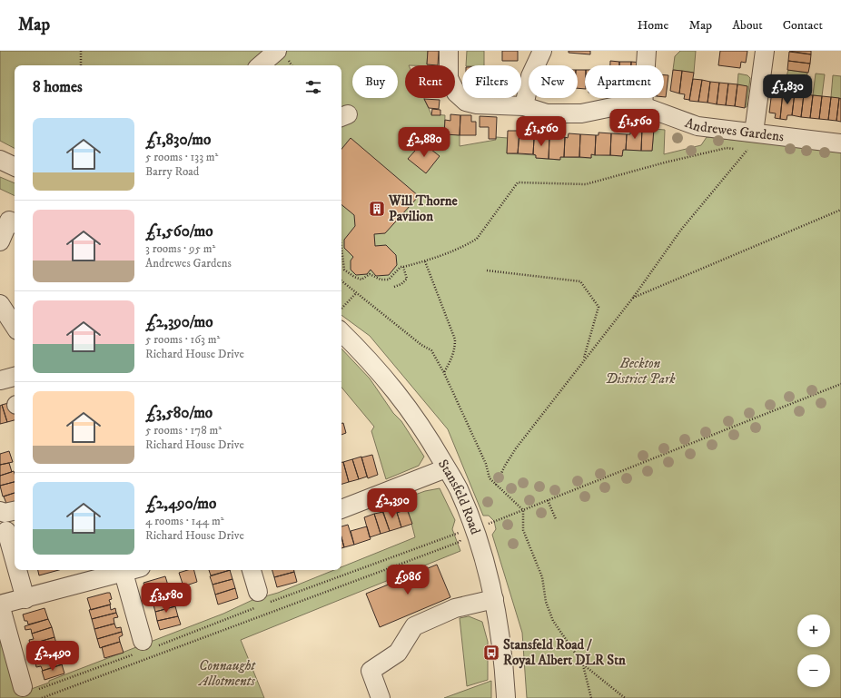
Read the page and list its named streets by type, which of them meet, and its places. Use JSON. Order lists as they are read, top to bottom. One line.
{"streets":{"street":["Andrewes Gardens","Stansfeld Road"]},"parks":["Beckton District Park","Connaught Allotments"],"places":{"building":["Will Thorne Pavilion"],"bus stop":["Stansfeld Road / Royal Albert DLR Stn"]},"page":{"header":"Map","nav":["Home","Map","About","Contact"],"chip":["Buy","Rent","Filters","New","Apartment"],"heading":"8 homes","price":["£1,830","£1,560","£1,560","£2,880","£2,390","£986","£3,580","£2,490"],"list":[{"name":"£1,830/mo","note":"5 rooms · 133 m² · Barry Road"},{"name":"£1,560/mo","note":"3 rooms · 95 m² · Andrewes Gardens"},{"name":"£2,390/mo","note":"5 rooms · 163 m² · Richard House Drive"},{"name":"£3,580/mo","note":"5 rooms · 178 m² · Richard House Drive"},{"name":"£2,490/mo","note":"4 rooms · 144 m² · Richard House Drive"}],"map_buttons":["+","−"]}}
